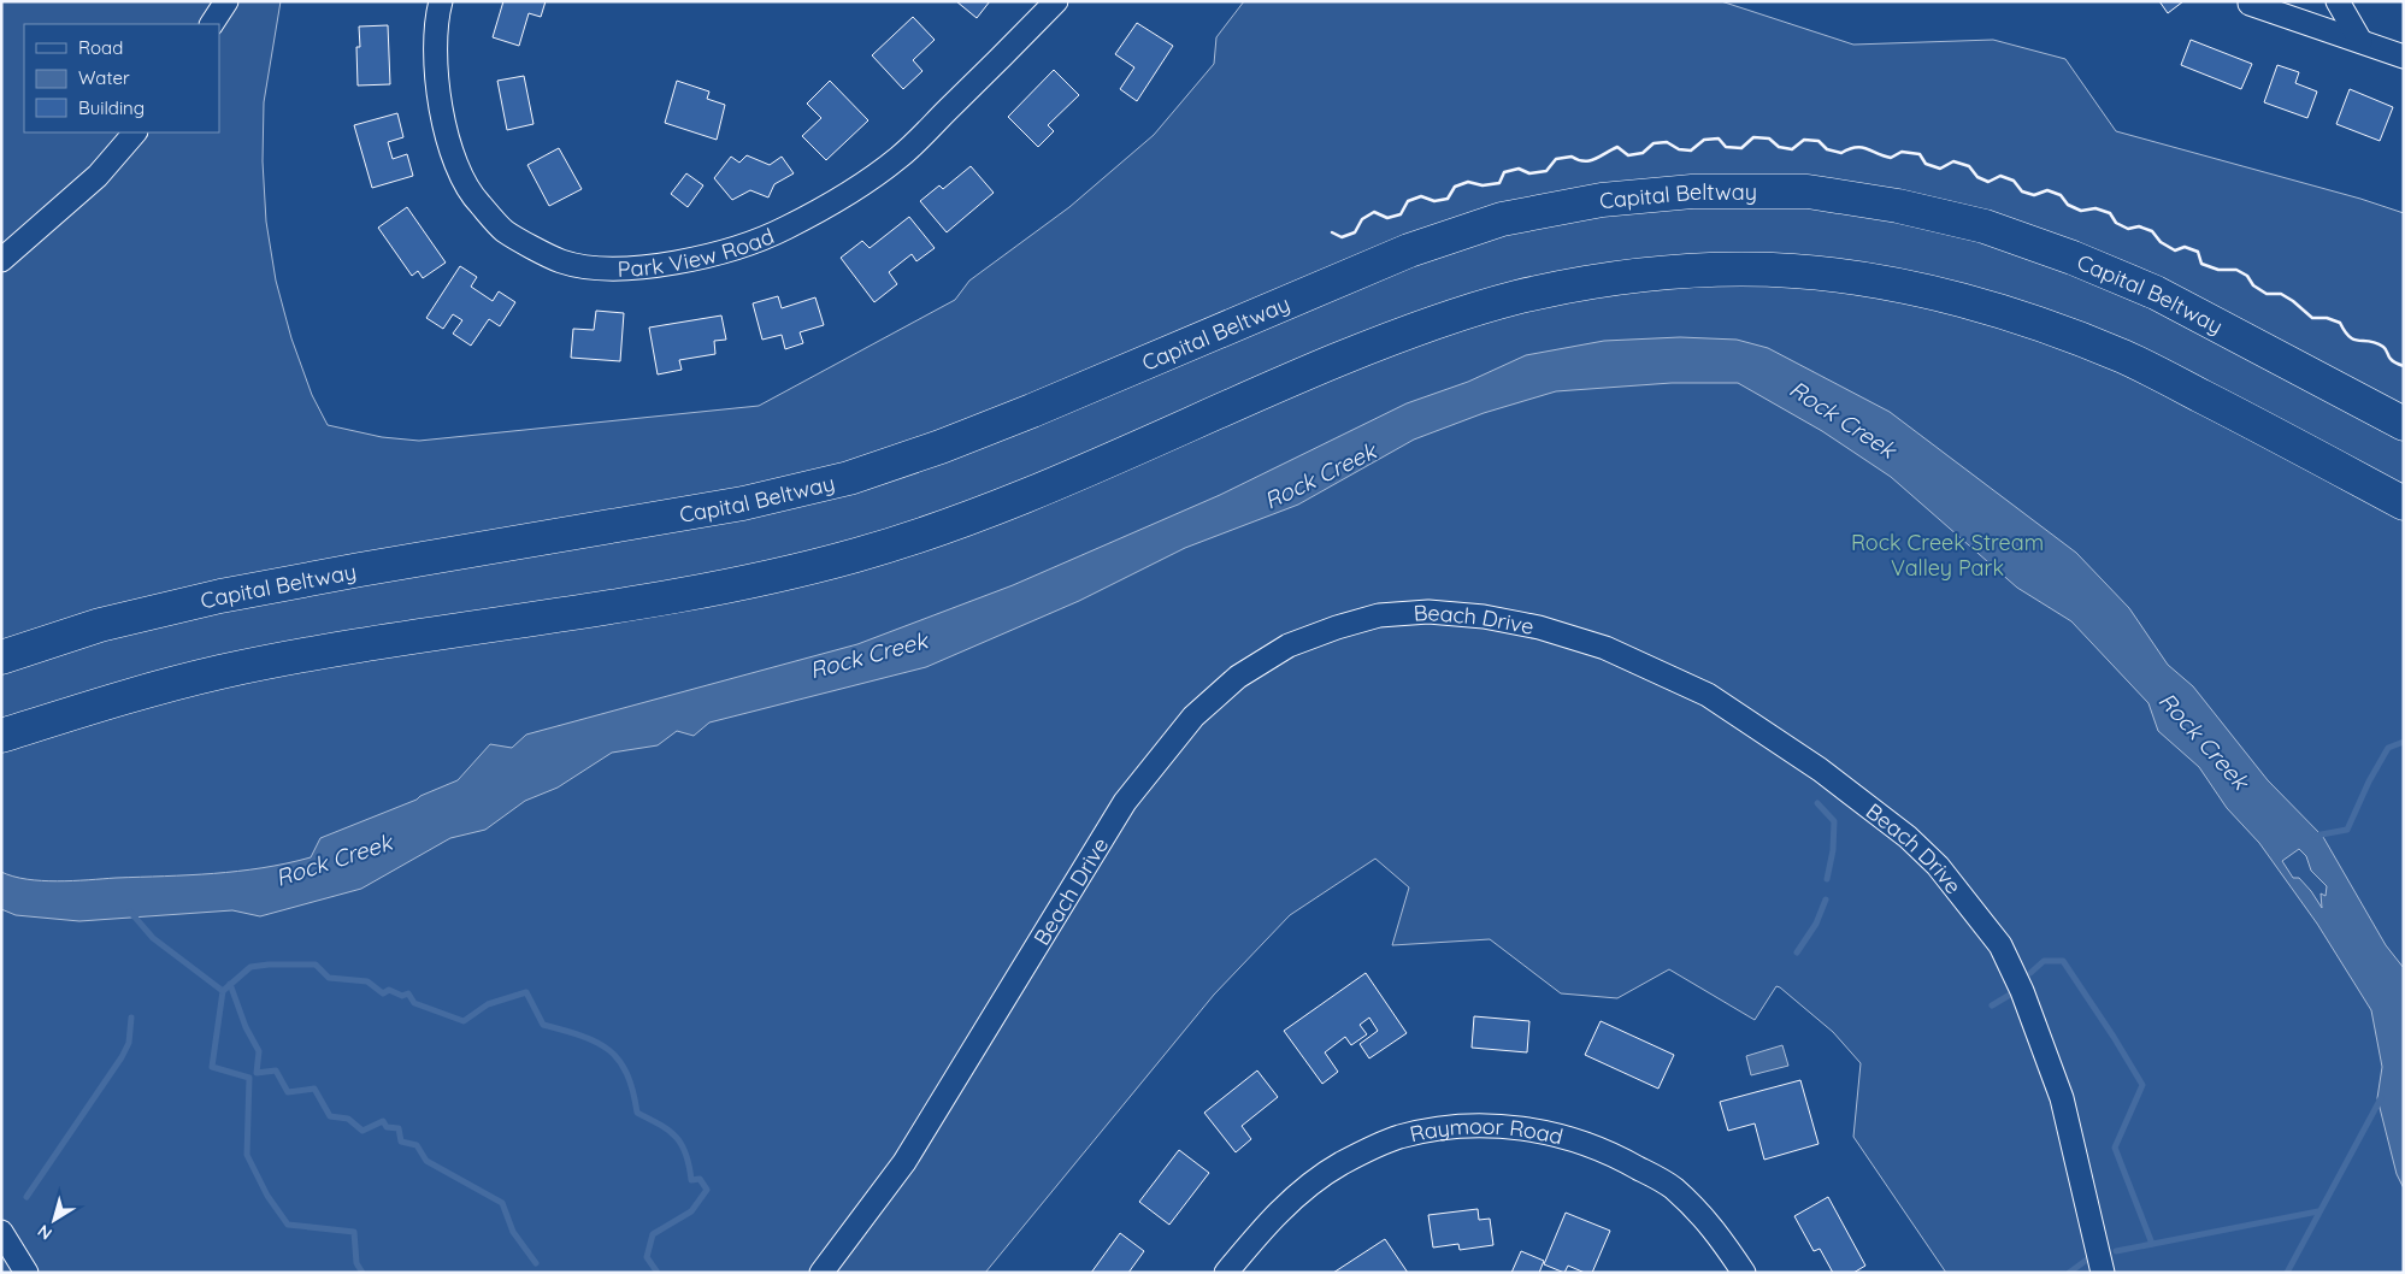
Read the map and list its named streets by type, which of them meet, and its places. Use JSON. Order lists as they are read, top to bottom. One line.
{"streets":{"highway":["Capital Beltway"],"street":["Park View Road","Beach Drive","Raymoor Road"]},"water":["Rock Creek"],"parks":["Rock Creek Stream Valley Park"],"legend":["Road","Water","Building"],"north":"bottom left"}
